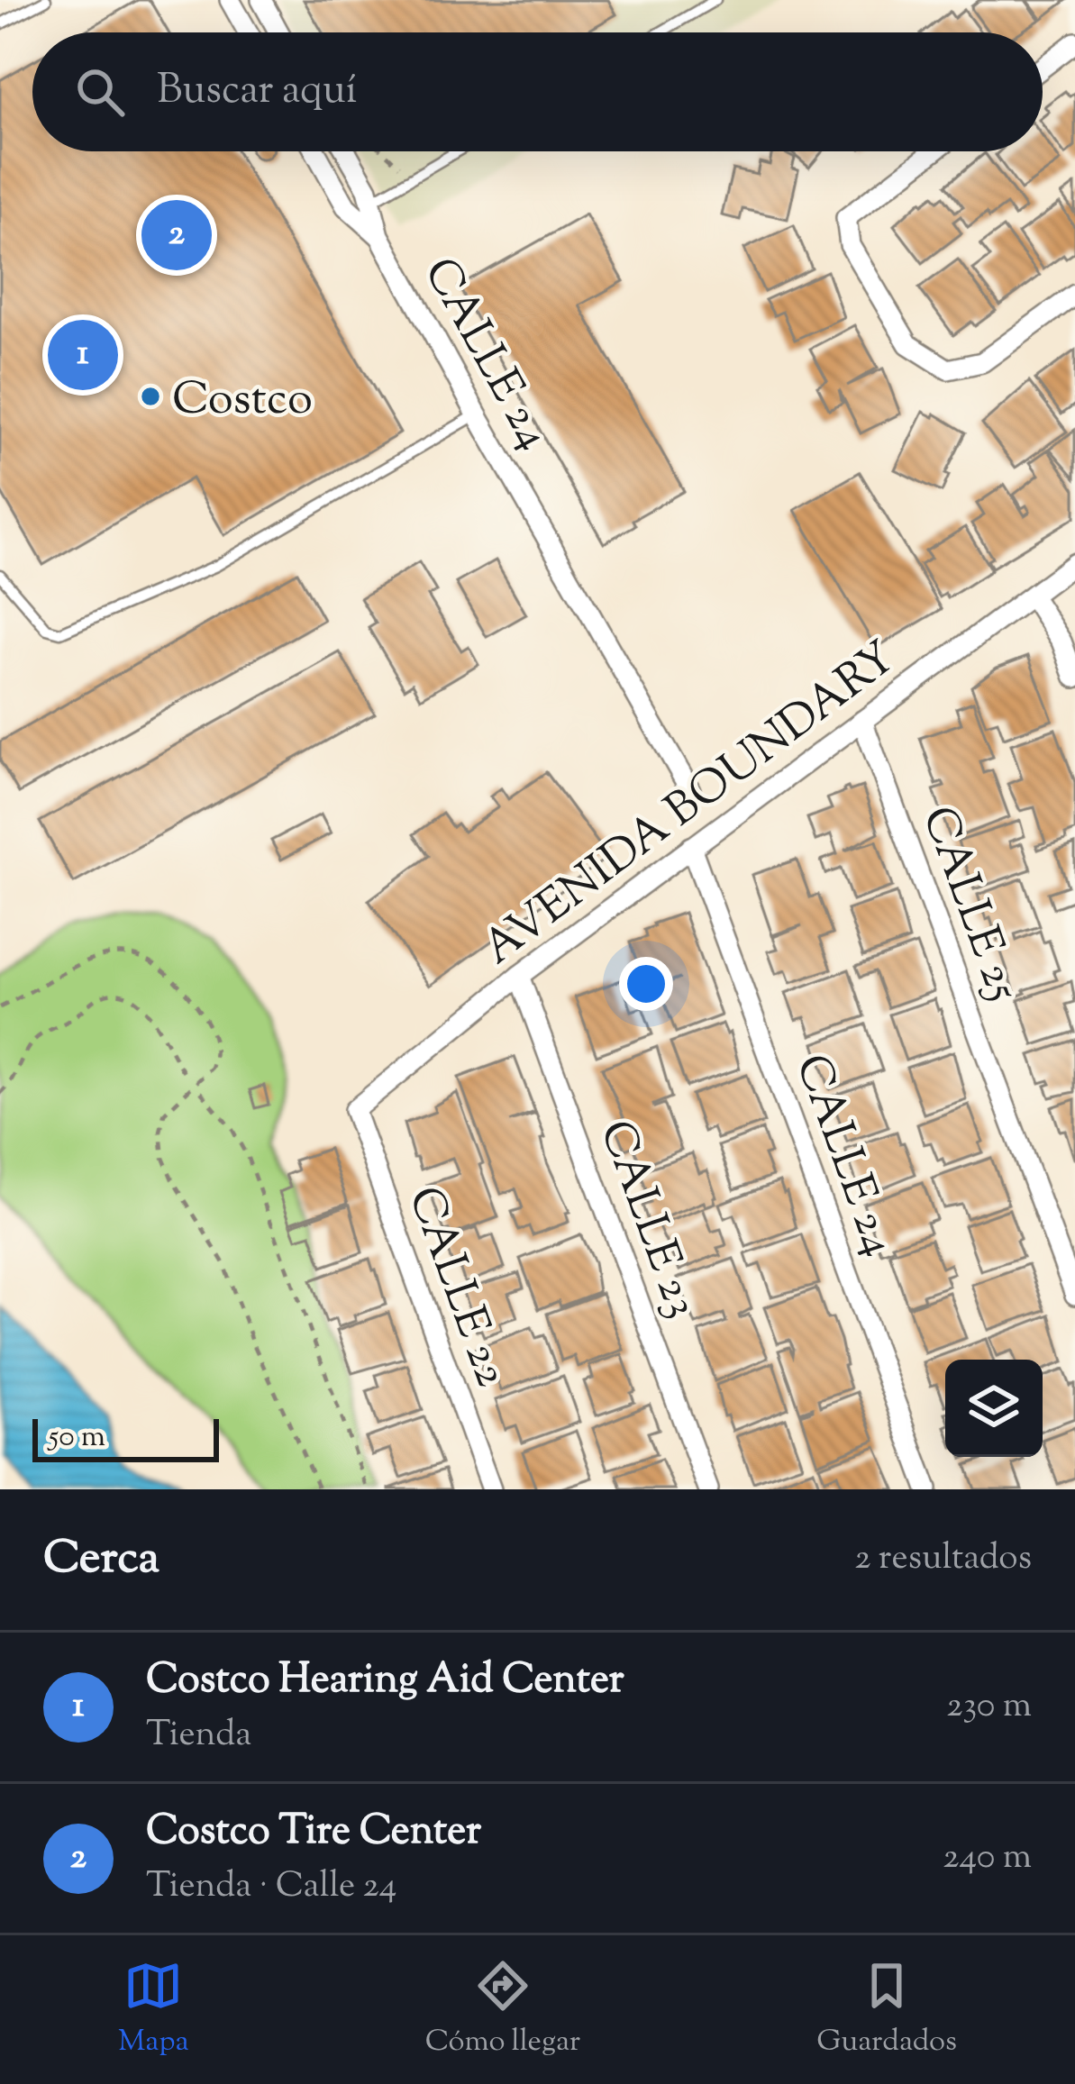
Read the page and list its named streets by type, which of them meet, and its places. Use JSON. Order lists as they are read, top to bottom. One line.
{"streets":{"street":["CALLE 24","AVENIDA BOUNDARY","CALLE 25","CALLE 23","CALLE 22"]},"crossings":[["CALLE 24","AVENIDA BOUNDARY"],["AVENIDA BOUNDARY","CALLE 25"],["AVENIDA BOUNDARY","CALLE 23"],["AVENIDA BOUNDARY","CALLE 22"]],"places":["Costco"],"scale_bar":"50 m","page":{"search":"Buscar aquí","pins":["2","1"],"scale":"50 m","heading":["Cerca","2 resultados"],"list":[{"mark":"1","name":"Costco Hearing Aid Center","note":"Tienda","value":"230 m"},{"mark":"2","name":"Costco Tire Center","note":"Tienda · Calle 24","value":"240 m"}],"nav":["Mapa","Cómo llegar","Guardados"]}}
